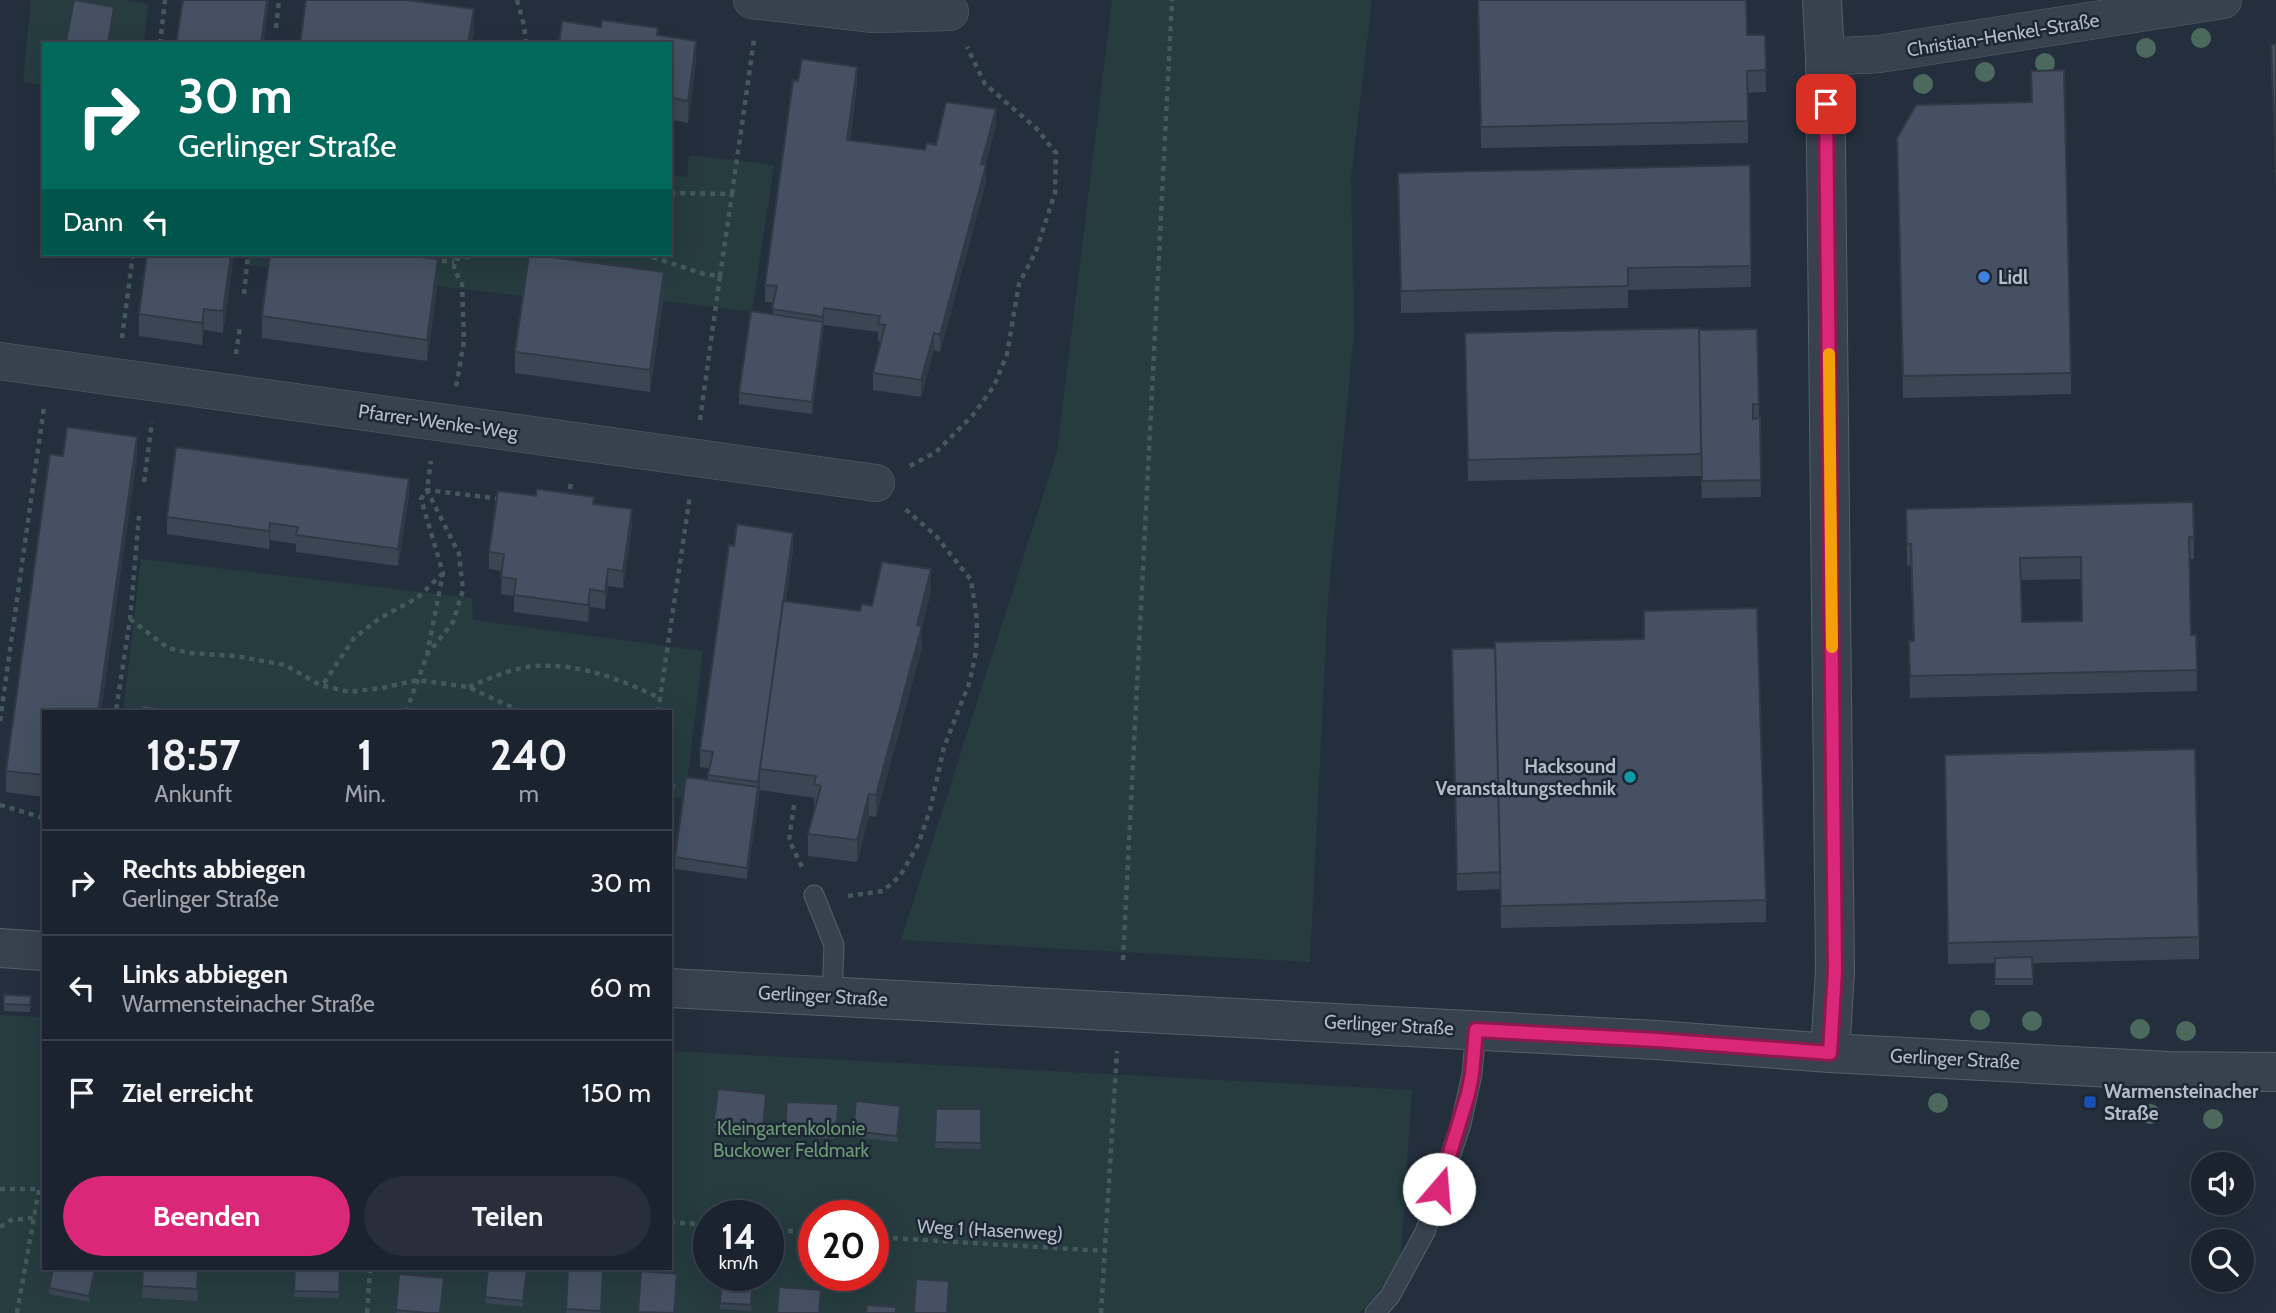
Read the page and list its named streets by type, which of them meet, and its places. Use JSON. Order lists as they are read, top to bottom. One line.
{"streets":{"street":["Christian-Henkel-Straße","Pfarrer-Wenke-Weg","Gerlinger Straße"],"path":["Weg 1 (Hasenweg)"]},"parks":["Kleingartenkolonie Buckower Feldmark"],"places":{"other":["Lidl","Hacksound Veranstaltungstechnik"],"transit":["Warmensteinacher Straße"]},"page":{"turn":["30 m","Gerlinger Straße"],"then":"Dann","eta":["18:57","Ankunft","1","Min.","240","m"],"list":[{"name":"Rechts abbiegen","note":"Gerlinger Straße","value":"30 m"},{"name":"Links abbiegen","note":"Warmensteinacher Straße","value":"60 m"},{"name":"Ziel erreicht","value":"150 m"}],"buttons":["Beenden","Teilen"],"speed":"14 km/h","limit":"20"}}
